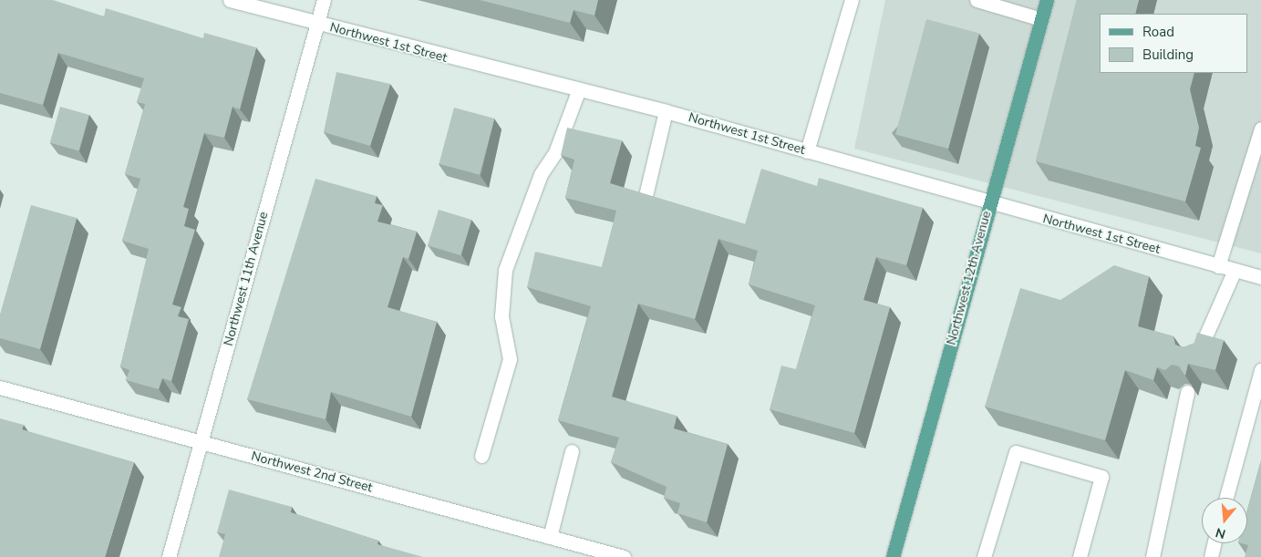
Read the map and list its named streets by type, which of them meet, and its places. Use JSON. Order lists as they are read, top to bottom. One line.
{"streets":{"main road":["Northwest 12th Avenue"],"street":["Northwest 1st Street","Northwest 11th Avenue","Northwest 2nd Street"]},"crossings":[["Northwest 1st Street","Northwest 12th Avenue"],["Northwest 1st Street","Northwest 11th Avenue"],["Northwest 11th Avenue","Northwest 2nd Street"]],"legend":["Road","Building"],"north":"bottom"}
